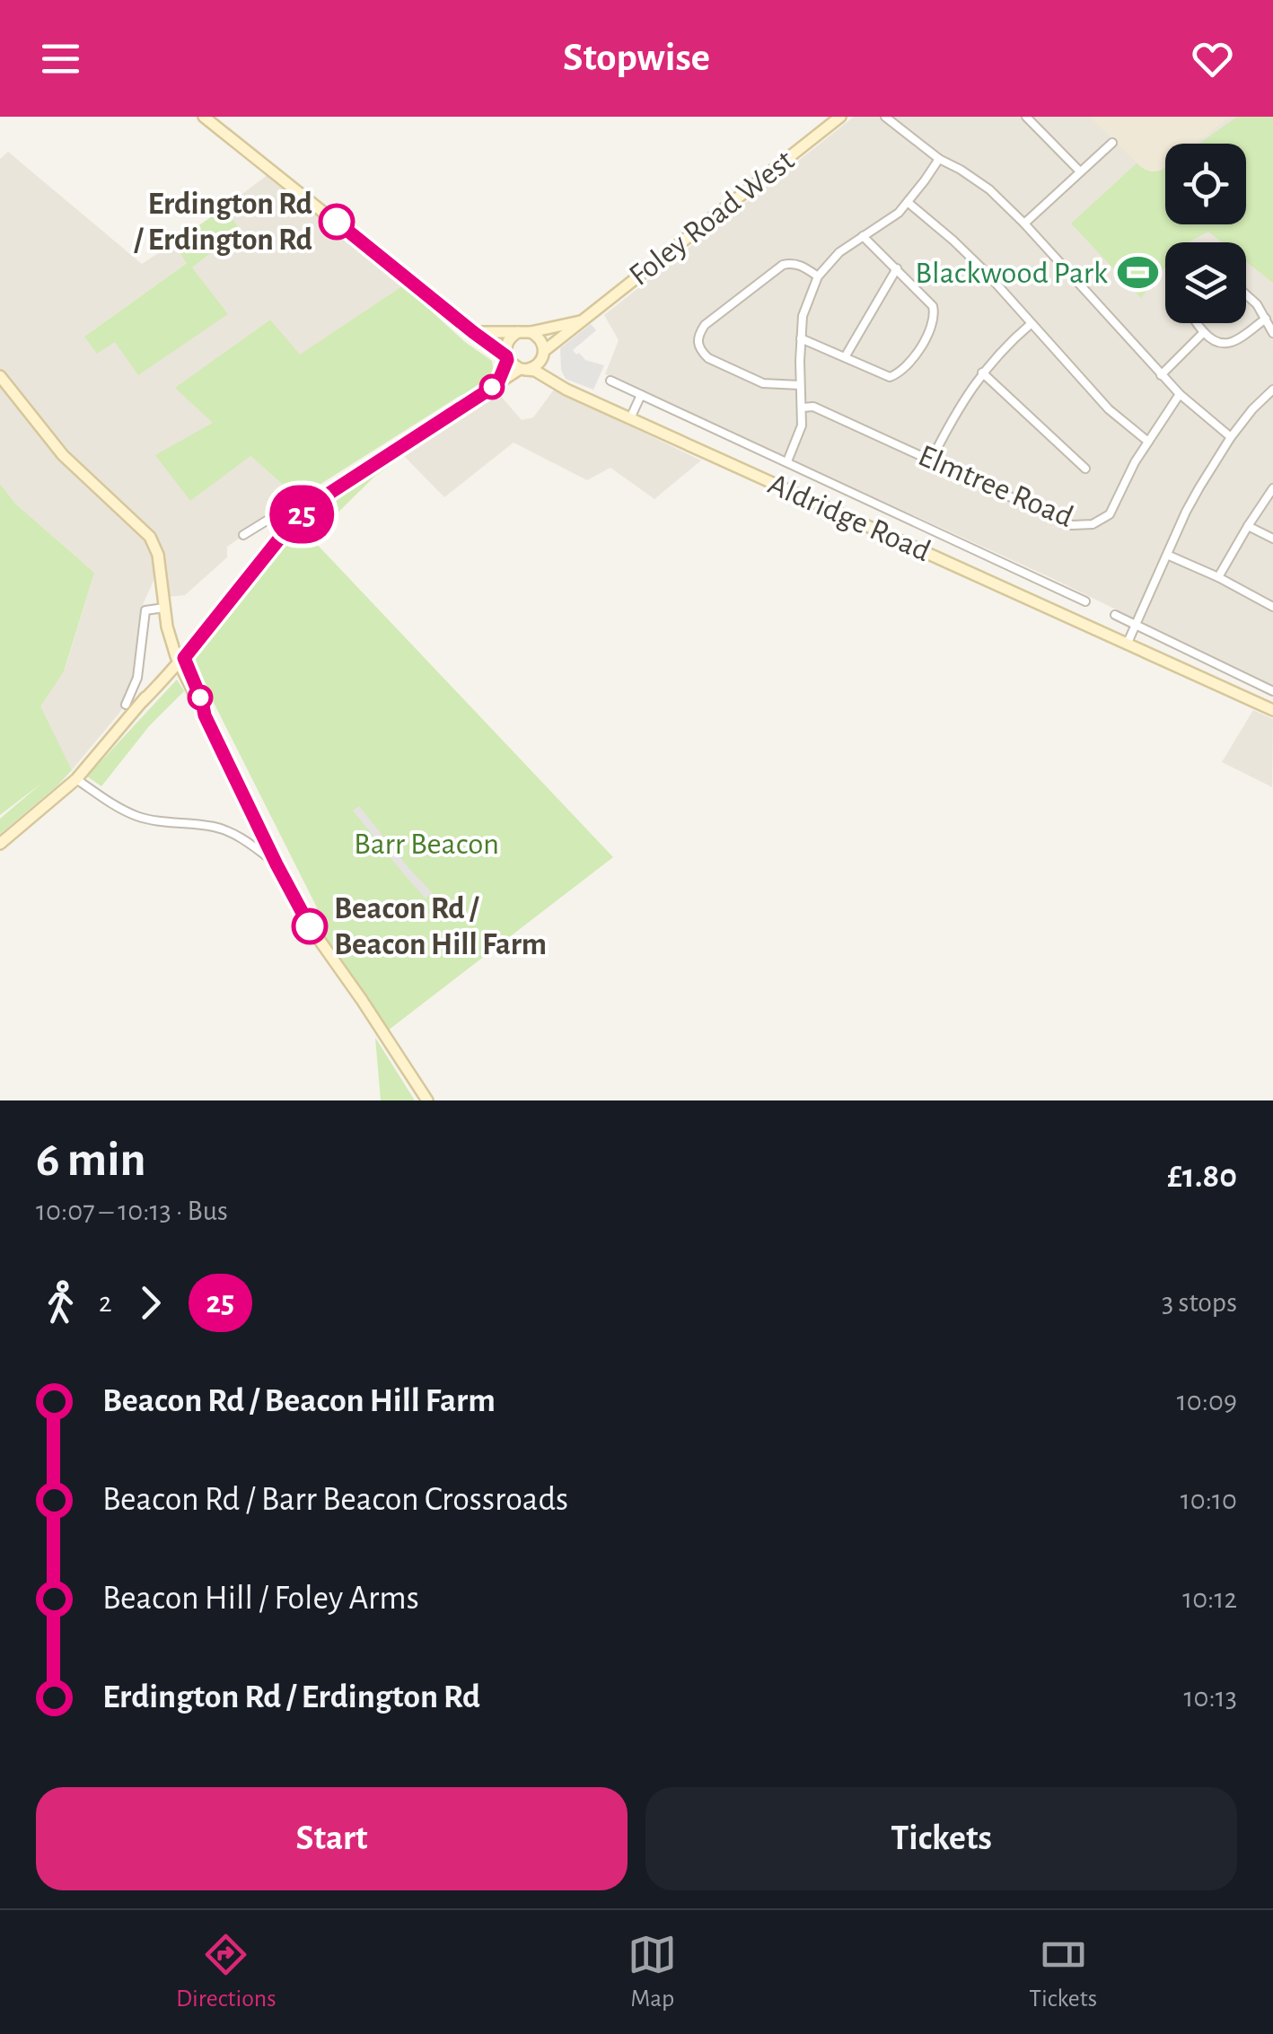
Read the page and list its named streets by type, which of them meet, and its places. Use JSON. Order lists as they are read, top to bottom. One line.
{"streets":{"main road":["Foley Road West","Aldridge Road"],"street":["Elmtree Road"]},"crossings":[["Foley Road West","Aldridge Road"]],"parks":["Barr Beacon"],"places":{"other":["Erdington Rd / Erdington Rd","Beacon Rd / Beacon Hill Farm"],"sports":["Blackwood Park"]},"lines":["bus line 25"],"page":{"header":"Stopwise","on_map":"25","heading":["6 min","10:07 – 10:13 · Bus","£1.80"],"legs":["2","25","3 stops"],"list":[{"name":"Beacon Rd / Beacon Hill Farm","value":"10:09"},{"name":"Beacon Rd / Barr Beacon Crossroads","value":"10:10"},{"name":"Beacon Hill / Foley Arms","value":"10:12"},{"name":"Erdington Rd / Erdington Rd","value":"10:13"}],"buttons":["Start","Tickets"],"tabs":["Directions","Map","Tickets"]}}
